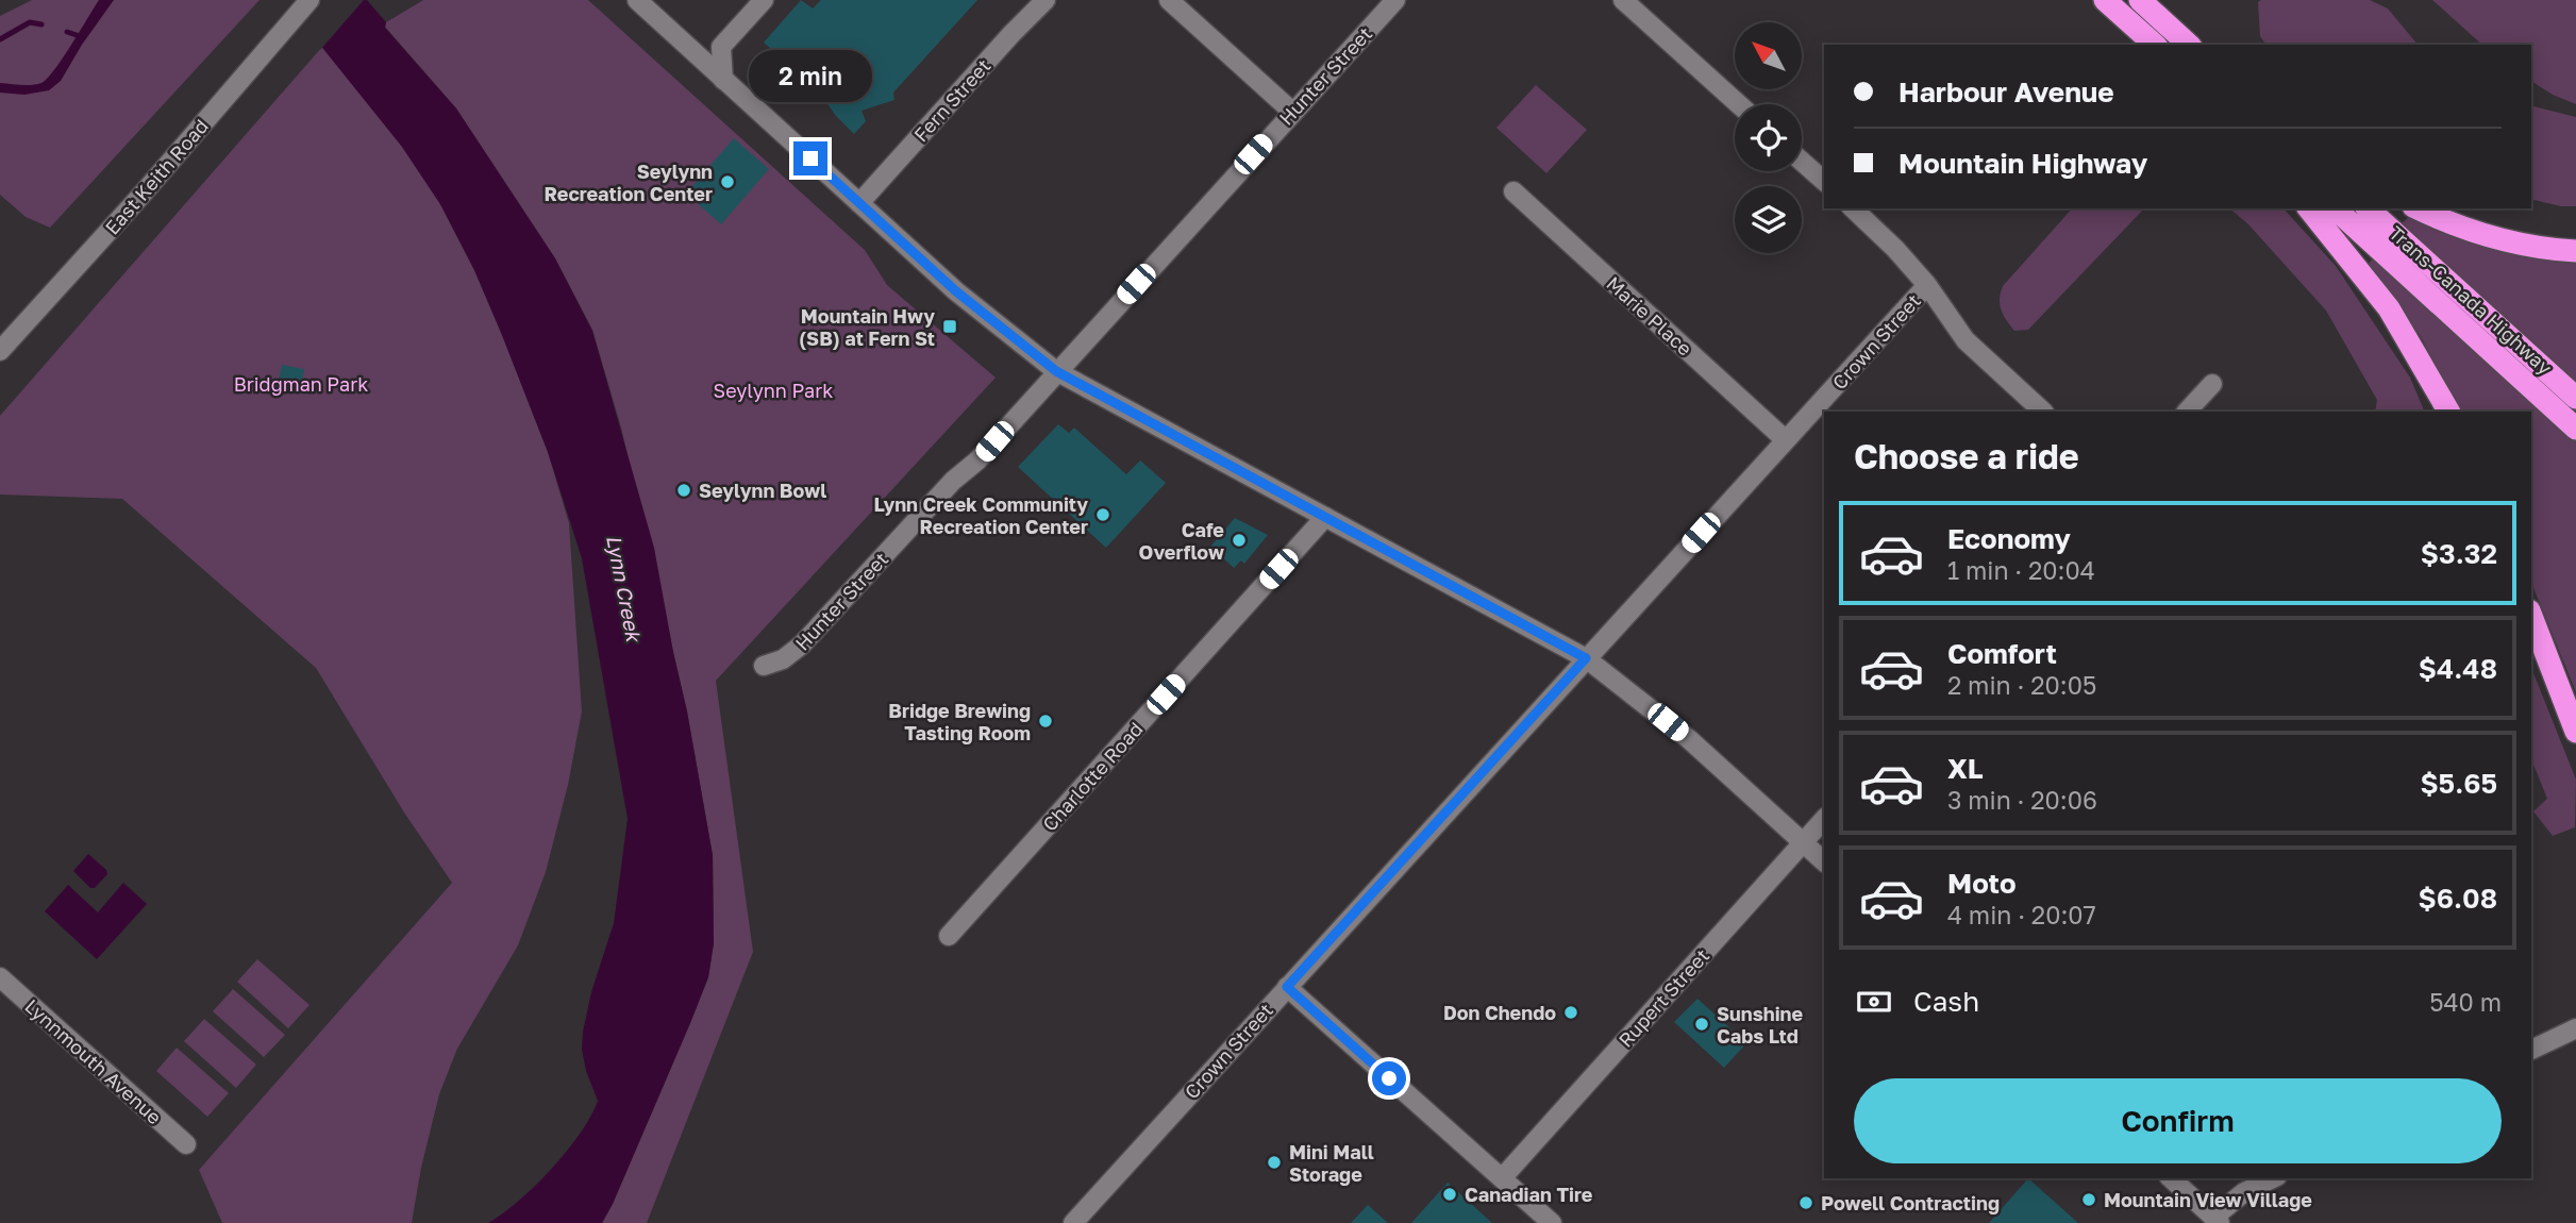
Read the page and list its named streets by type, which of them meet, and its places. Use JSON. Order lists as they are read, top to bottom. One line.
{"streets":{"highway":["Trans-Canada Highway"],"street":["Hunter Street","Fern Street","East Keith Road","Marie Place","Crown Street","Charlotte Road","Rupert Street","Lynnmouth Avenue"]},"crossings":[["Marie Place","Crown Street"]],"water":["Lynn Creek"],"parks":["Bridgman Park","Seylynn Park"],"places":{"other":["Seylynn Recreation Center","Seylynn Bowl","Lynn Creek Community Recreation Center","Cafe Overflow","Bridge Brewing Tasting Room","Don Chendo","Sunshine Cabs Ltd","Mini Mall Storage","Canadian Tire","Mountain View Village","Powell Contracting"],"transit":["Mountain Hwy (SB) at Fern St"]},"north":"top left","page":{"banner":["Harbour Avenue","Mountain Highway"],"bubble":"2 min","heading":"Choose a ride","list":[{"name":"Economy","note":"1 min · 20:04","value":"$3.32"},{"name":"Comfort","note":"2 min · 20:05","value":"$4.48"},{"name":"XL","note":"3 min · 20:06","value":"$5.65"},{"name":"Moto","note":"4 min · 20:07","value":"$6.08"}],"pay":["Cash","540 m"],"buttons":"Confirm"}}
